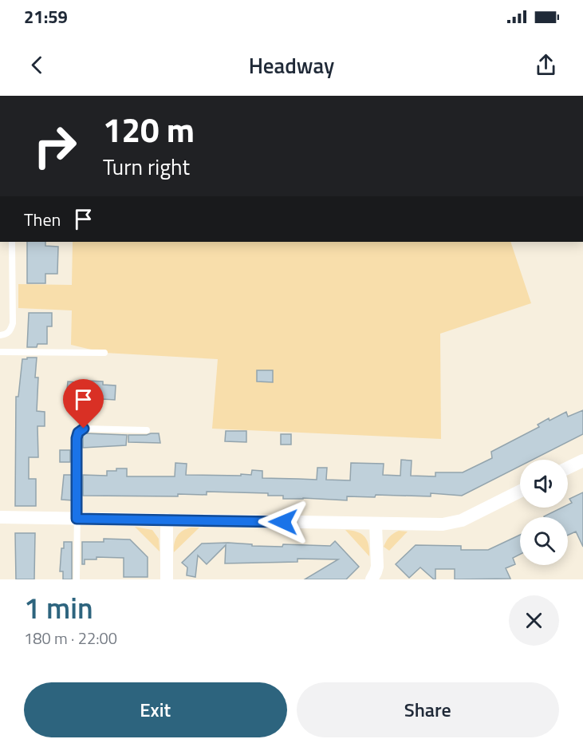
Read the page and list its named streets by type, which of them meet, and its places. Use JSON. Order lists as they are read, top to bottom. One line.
{"page":{"status":"21:59","header":"Headway","turn":["120 m","Turn right"],"then":"Then","heading":["1 min","180 m · 22:00"],"buttons":["Exit","Share"]}}
